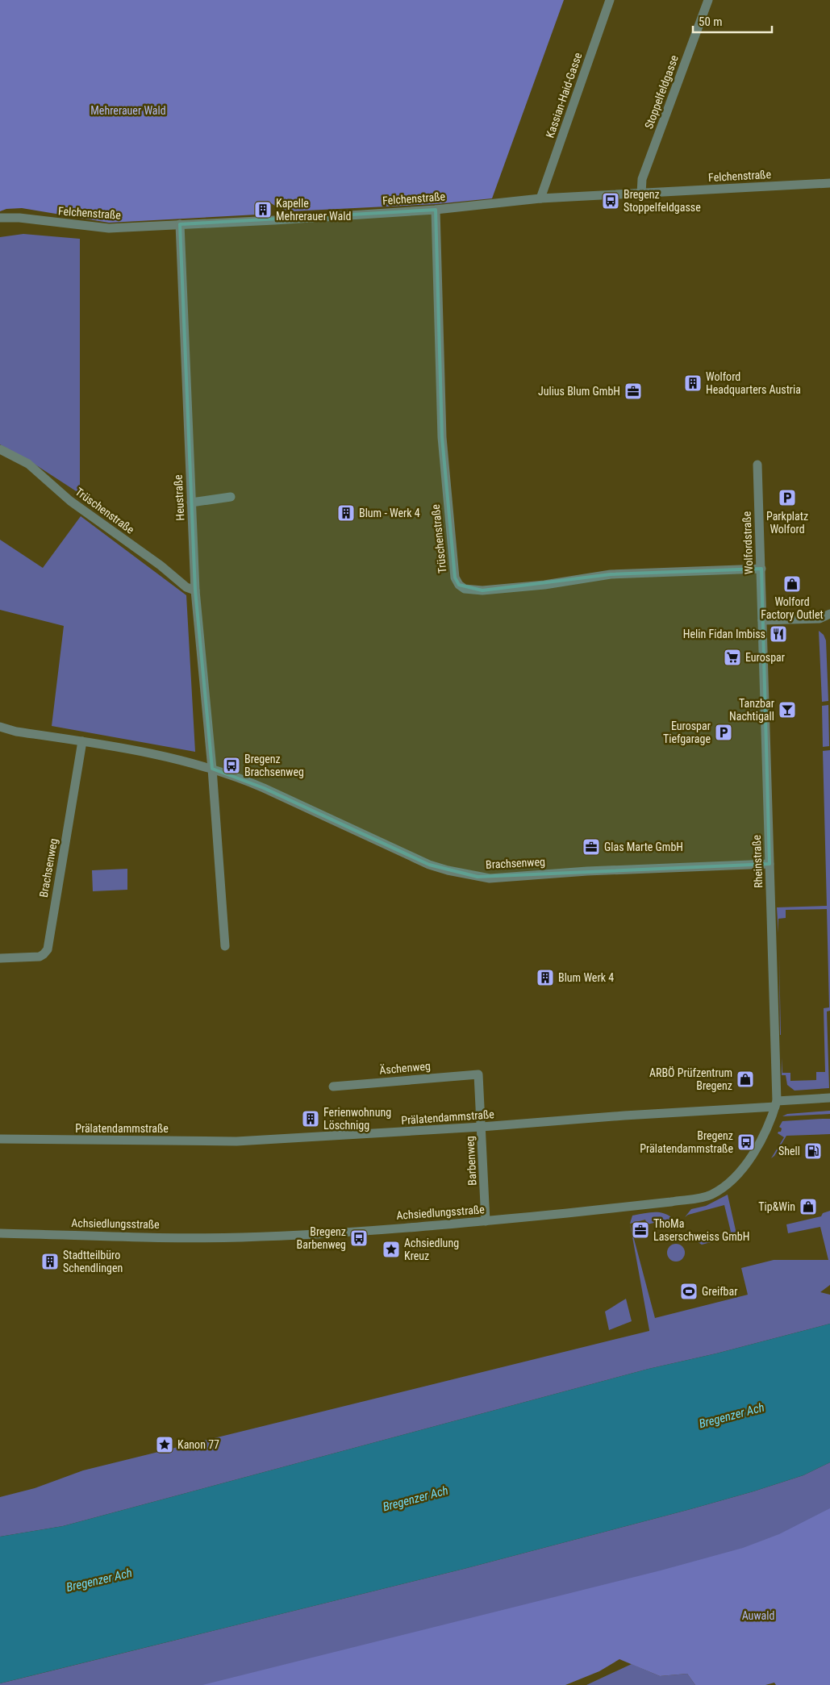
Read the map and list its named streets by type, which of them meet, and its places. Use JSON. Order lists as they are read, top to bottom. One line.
{"streets":{"street":["Stoppelfeldgasse","Kassian-Haid-Gasse","Felchenstraße","Heustraße","Trüschenstraße","Wolfordstraße","Rheinstraße","Brachsenweg","Äschenweg","Prälatendammstraße","Barbenweg","Achsiedlungsstraße"]},"crossings":[["Stoppelfeldgasse","Felchenstraße"],["Kassian-Haid-Gasse","Felchenstraße"],["Felchenstraße","Heustraße"],["Felchenstraße","Trüschenstraße"],["Heustraße","Trüschenstraße"],["Heustraße","Brachsenweg"],["Trüschenstraße","Wolfordstraße"],["Wolfordstraße","Rheinstraße"],["Rheinstraße","Brachsenweg"],["Rheinstraße","Prälatendammstraße"],["Rheinstraße","Achsiedlungsstraße"],["Äschenweg","Barbenweg"],["Prälatendammstraße","Barbenweg"],["Prälatendammstraße","Achsiedlungsstraße"],["Barbenweg","Achsiedlungsstraße"]],"water":["Bregenzer Ach"],"parks":["Mehrerauer Wald","Auwald"],"places":{"bus stop":["Bregenz Stoppelfeldgasse","Bregenz Brachsenweg","Bregenz Prälatendammstraße","Bregenz Barbenweg"],"building":["Kapelle Mehrerauer Wald","Wolford Headquarters Austria","Blum - Werk 4","Blum Werk 4","Ferienwohnung Löschnigg","Stadtteilbüro Schendlingen"],"office":["Julius Blum GmbH","Glas Marte GmbH","ThoMa Laserschweiss GmbH"],"parking":["Parkplatz Wolford","Eurospar Tiefgarage"],"shop":["Wolford Factory Outlet","ARBÖ Prüfzentrum Bregenz","Tip&Win"],"restaurant":["Helin Fidan Imbiss"],"supermarket":["Eurospar"],"bar":["Tanzbar Nachtigall"],"fuel station":["Shell"],"place":["Achsiedlung Kreuz","Kanon 77"],"sports":["Greifbar"]},"scale_bar":"50 m"}
